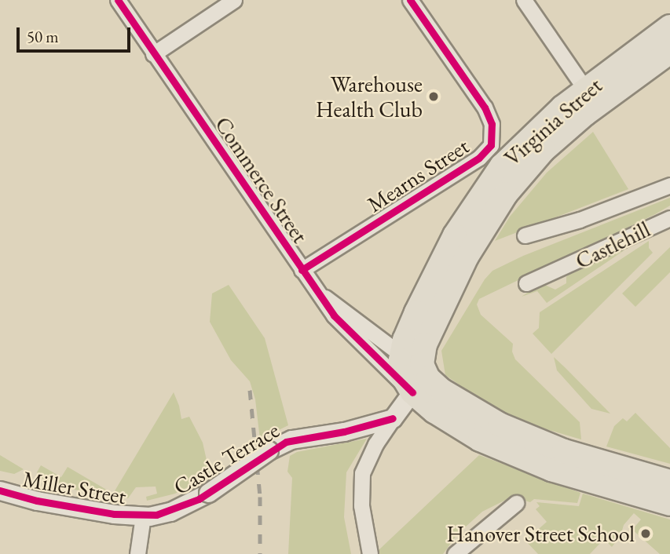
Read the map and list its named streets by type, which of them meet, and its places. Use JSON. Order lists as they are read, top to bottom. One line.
{"streets":{"main road":["Virginia Street","Commerce Street"],"street":["Mearns Street","Castlehill","Castle Terrace","Miller Street"]},"crossings":[["Virginia Street","Commerce Street"],["Mearns Street","Commerce Street"],["Castle Terrace","Miller Street"]],"places":["Warehouse Health Club","Hanover Street School"],"scale_bar":"50 m"}
